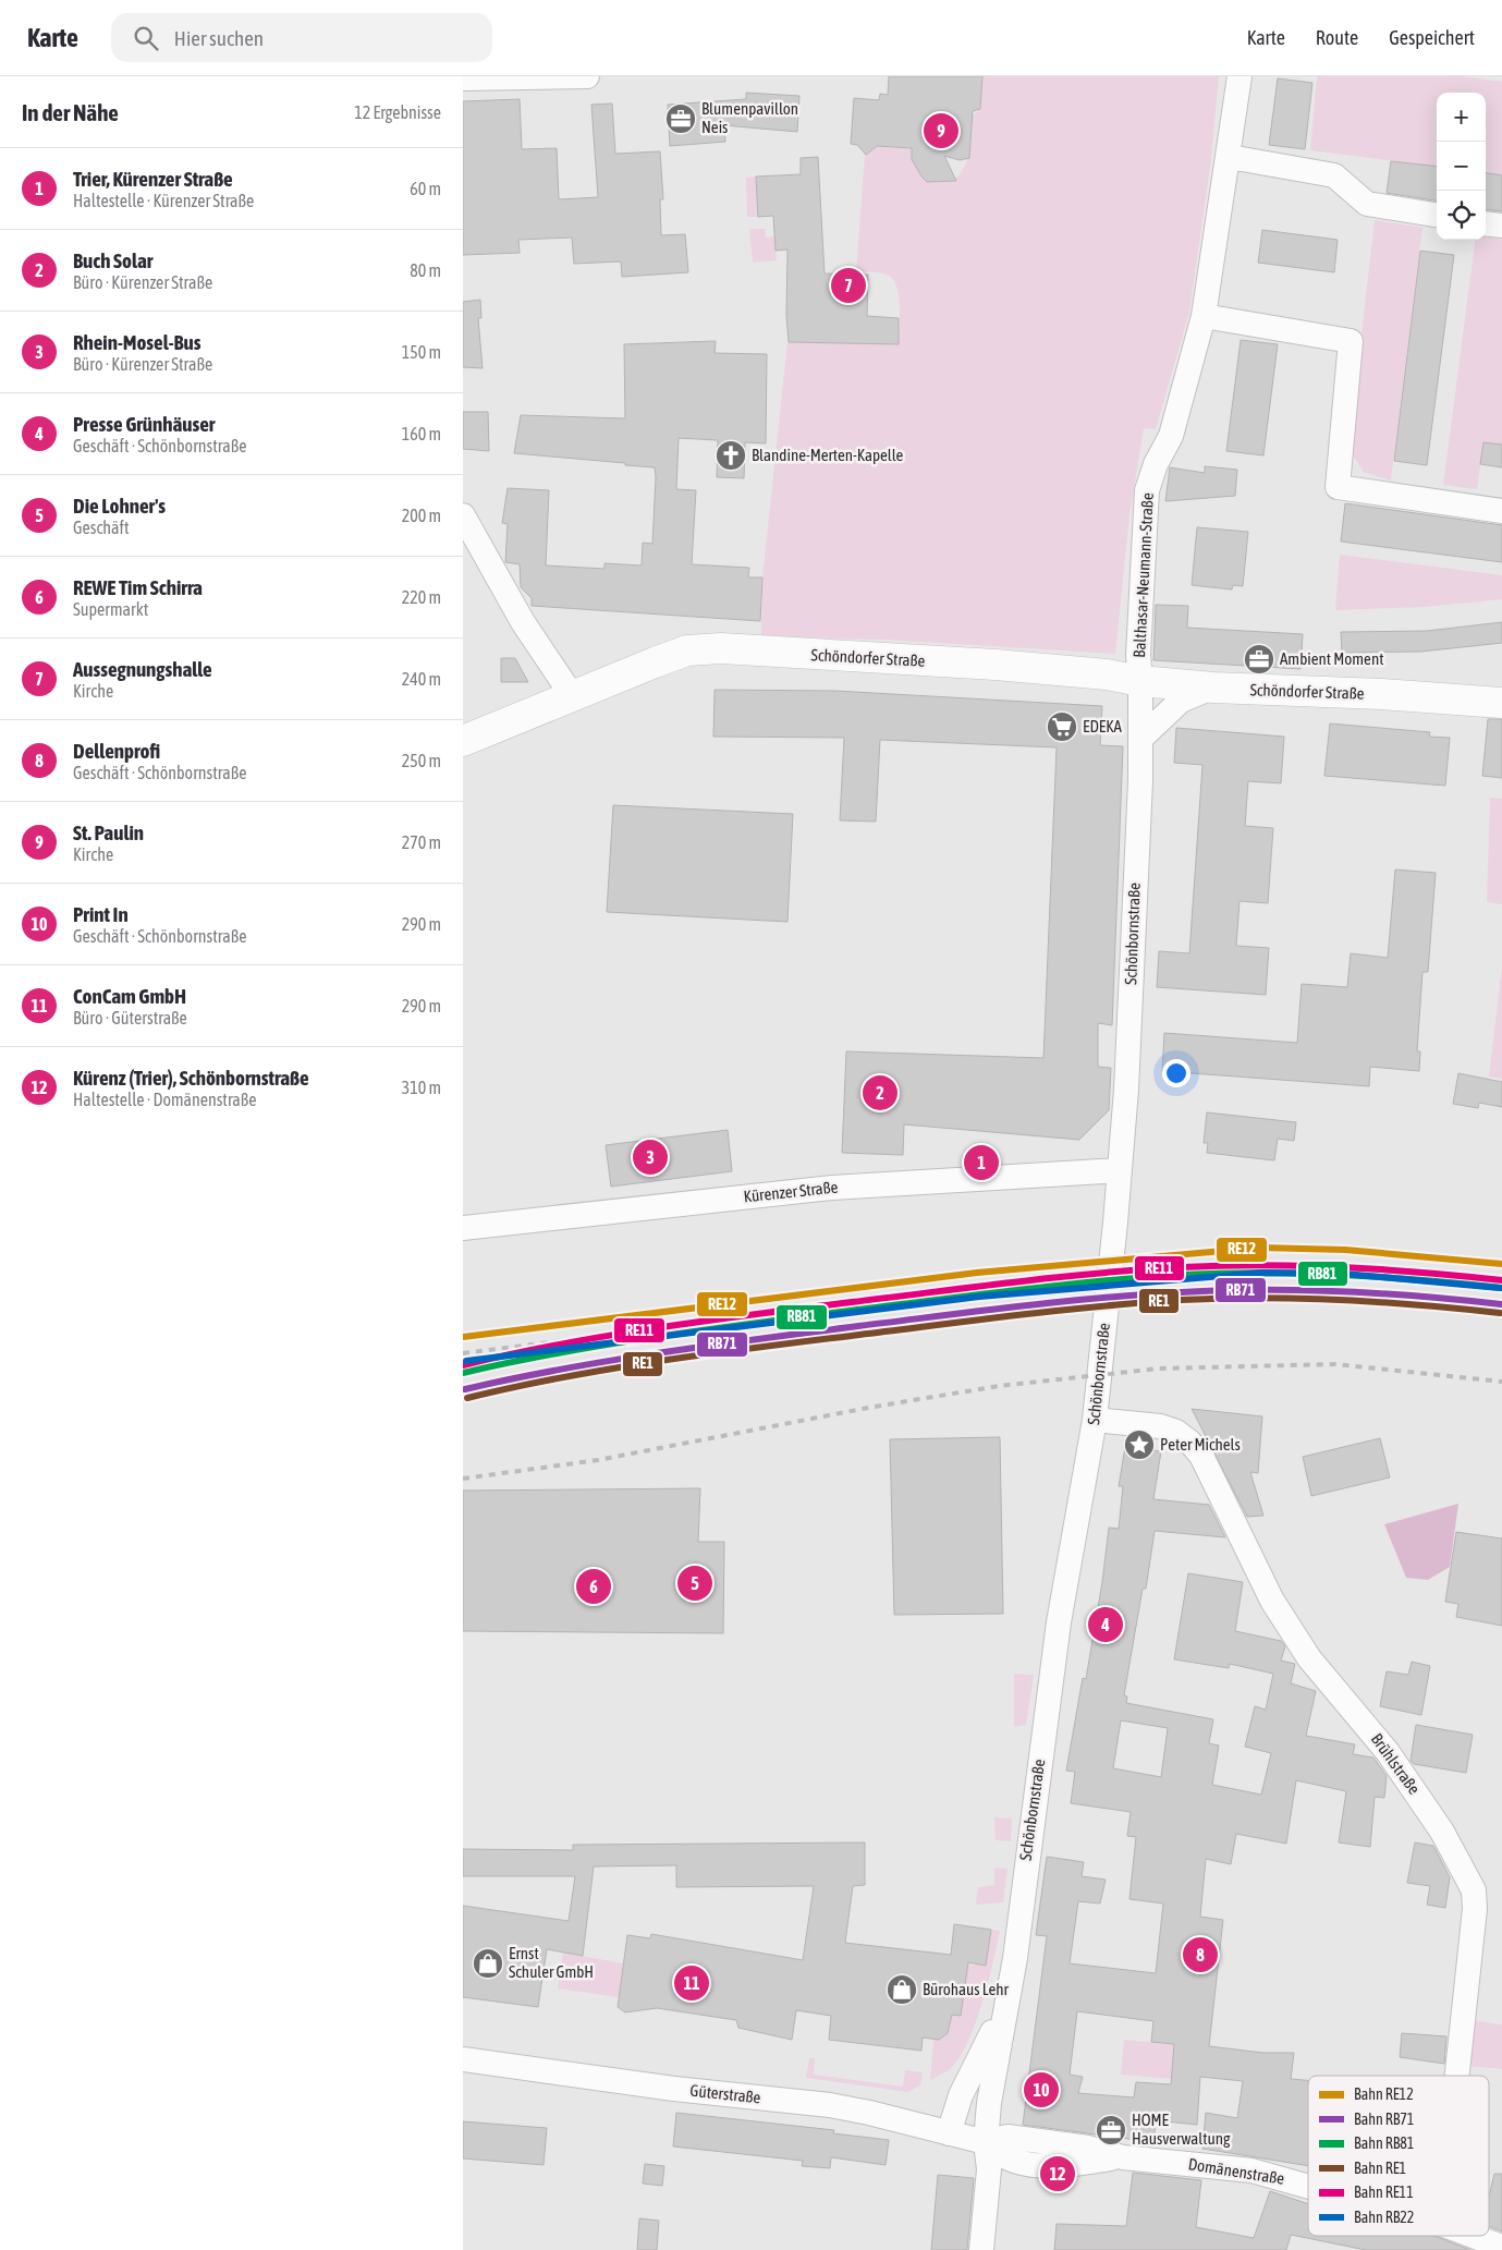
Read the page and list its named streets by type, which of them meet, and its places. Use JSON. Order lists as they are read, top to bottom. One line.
{"streets":{"main road":["Schöndorfer Straße"],"street":["Balthasar-Neumann-Straße","Schönbornstraße","Kürenzer Straße","Brühlstraße","Güterstraße","Domänenstraße"]},"crossings":[["Balthasar-Neumann-Straße","Schöndorfer Straße"],["Balthasar-Neumann-Straße","Schönbornstraße"],["Schöndorfer Straße","Schönbornstraße"],["Schönbornstraße","Kürenzer Straße"],["Schönbornstraße","Brühlstraße"],["Schönbornstraße","Güterstraße"],["Schönbornstraße","Domänenstraße"],["Güterstraße","Domänenstraße"]],"places":{"office":["Blumenpavillon Neis","Ambient Moment","HOME Hausverwaltung"],"church":["Blandine-Merten-Kapelle"],"supermarket":["EDEKA"],"place":["Peter Michels"],"shop":["Ernst Schuler GmbH","Bürohaus Lehr"]},"lines":["rail line RE12","rail line RE11","rail line RB81","rail line RB22","rail line RB71","rail line RE1"],"legend":["Bahn RE12","Bahn RB71","Bahn RB81","Bahn RE1","Bahn RE11","Bahn RB22"],"page":{"header":"Karte","search":"Hier suchen","nav":["Karte","Route","Gespeichert"],"heading":["In der Nähe","12 Ergebnisse"],"map_buttons":["+","−"],"pins":["9","7","2","3","1","5","6","4","8","11","10","12"],"list":[{"mark":"1","name":"Trier, Kürenzer Straße","note":"Haltestelle · Kürenzer Straße","value":"60 m"},{"mark":"2","name":"Buch Solar","note":"Büro · Kürenzer Straße","value":"80 m"},{"mark":"3","name":"Rhein-Mosel-Bus","note":"Büro · Kürenzer Straße","value":"150 m"},{"mark":"4","name":"Presse Grünhäuser","note":"Geschäft · Schönbornstraße","value":"160 m"},{"mark":"5","name":"Die Lohner's","note":"Geschäft","value":"200 m"},{"mark":"6","name":"REWE Tim Schirra","note":"Supermarkt","value":"220 m"},{"mark":"7","name":"Aussegnungshalle","note":"Kirche","value":"240 m"},{"mark":"8","name":"Dellenprofi","note":"Geschäft · Schönbornstraße","value":"250 m"},{"mark":"9","name":"St. Paulin","note":"Kirche","value":"270 m"},{"mark":"10","name":"Print In","note":"Geschäft · Schönbornstraße","value":"290 m"},{"mark":"11","name":"ConCam GmbH","note":"Büro · Güterstraße","value":"290 m"},{"mark":"12","name":"Kürenz (Trier), Schönbornstraße","note":"Haltestelle · Domänenstraße","value":"310 m"}]}}
